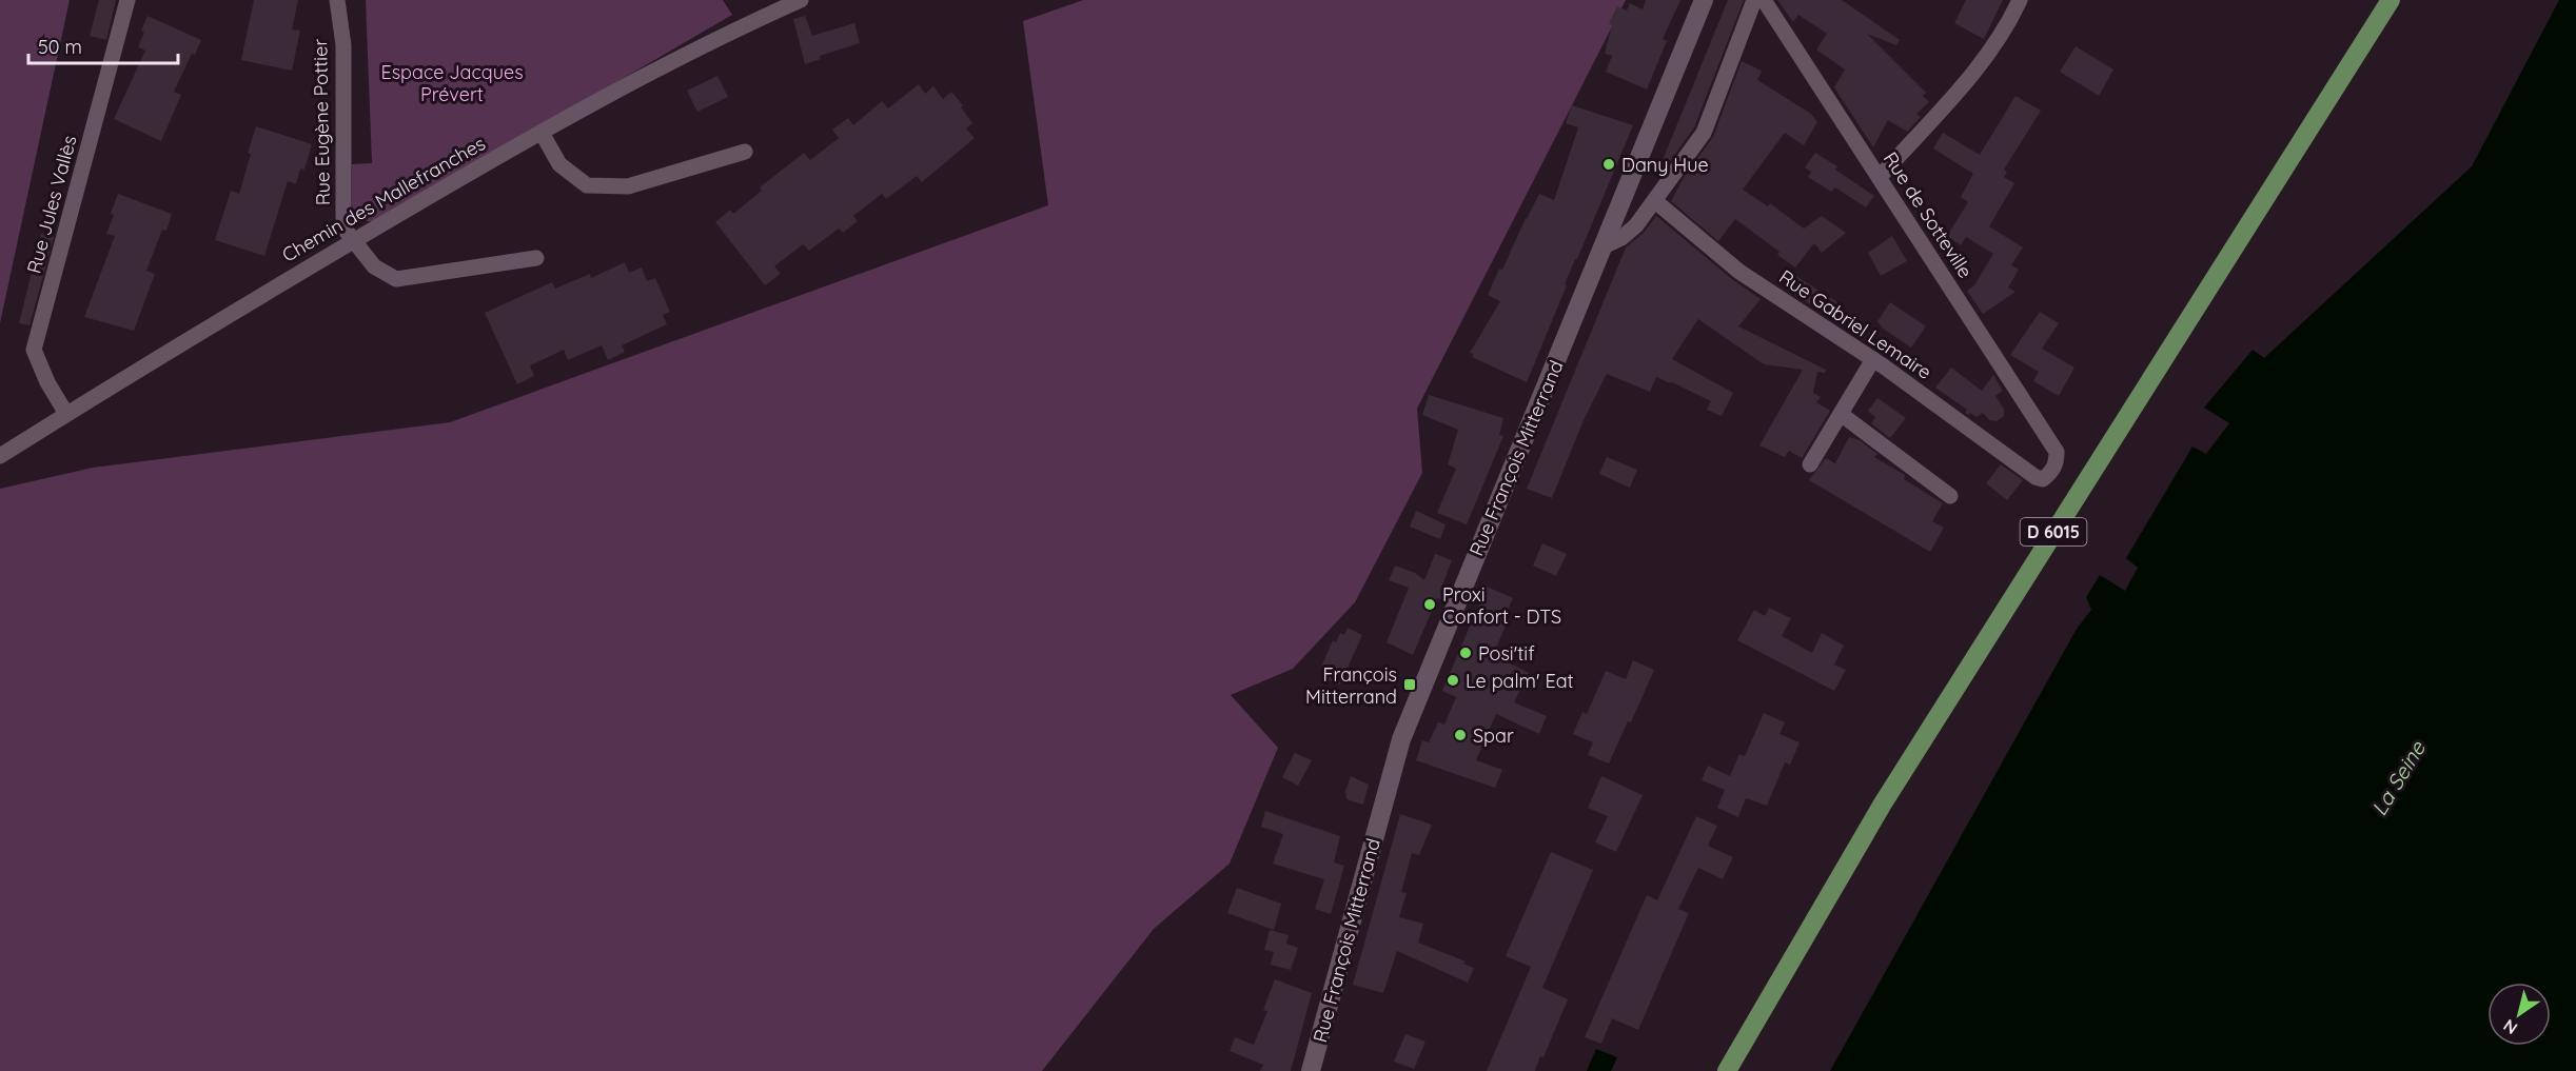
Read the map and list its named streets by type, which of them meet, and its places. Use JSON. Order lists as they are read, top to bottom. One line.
{"streets":{"main road":["D 6015"],"street":["Rue Eugène Pottier","Chemin des Mallefranches","Rue Jules Vallès","Rue de Sotteville","Rue Gabriel Lemaire","Rue François Mitterrand"]},"crossings":[["Rue Eugène Pottier","Chemin des Mallefranches"],["Chemin des Mallefranches","Rue Jules Vallès"],["Rue de Sotteville","Rue Gabriel Lemaire"]],"water":["La Seine"],"parks":["Espace Jacques Prévert"],"places":{"other":["Dany Hue","Proxi Confort - DTS","Posi'tif","Le palm' Eat","Spar"],"transit":["François Mitterrand"]},"scale_bar":"50 m","north":"bottom left"}
